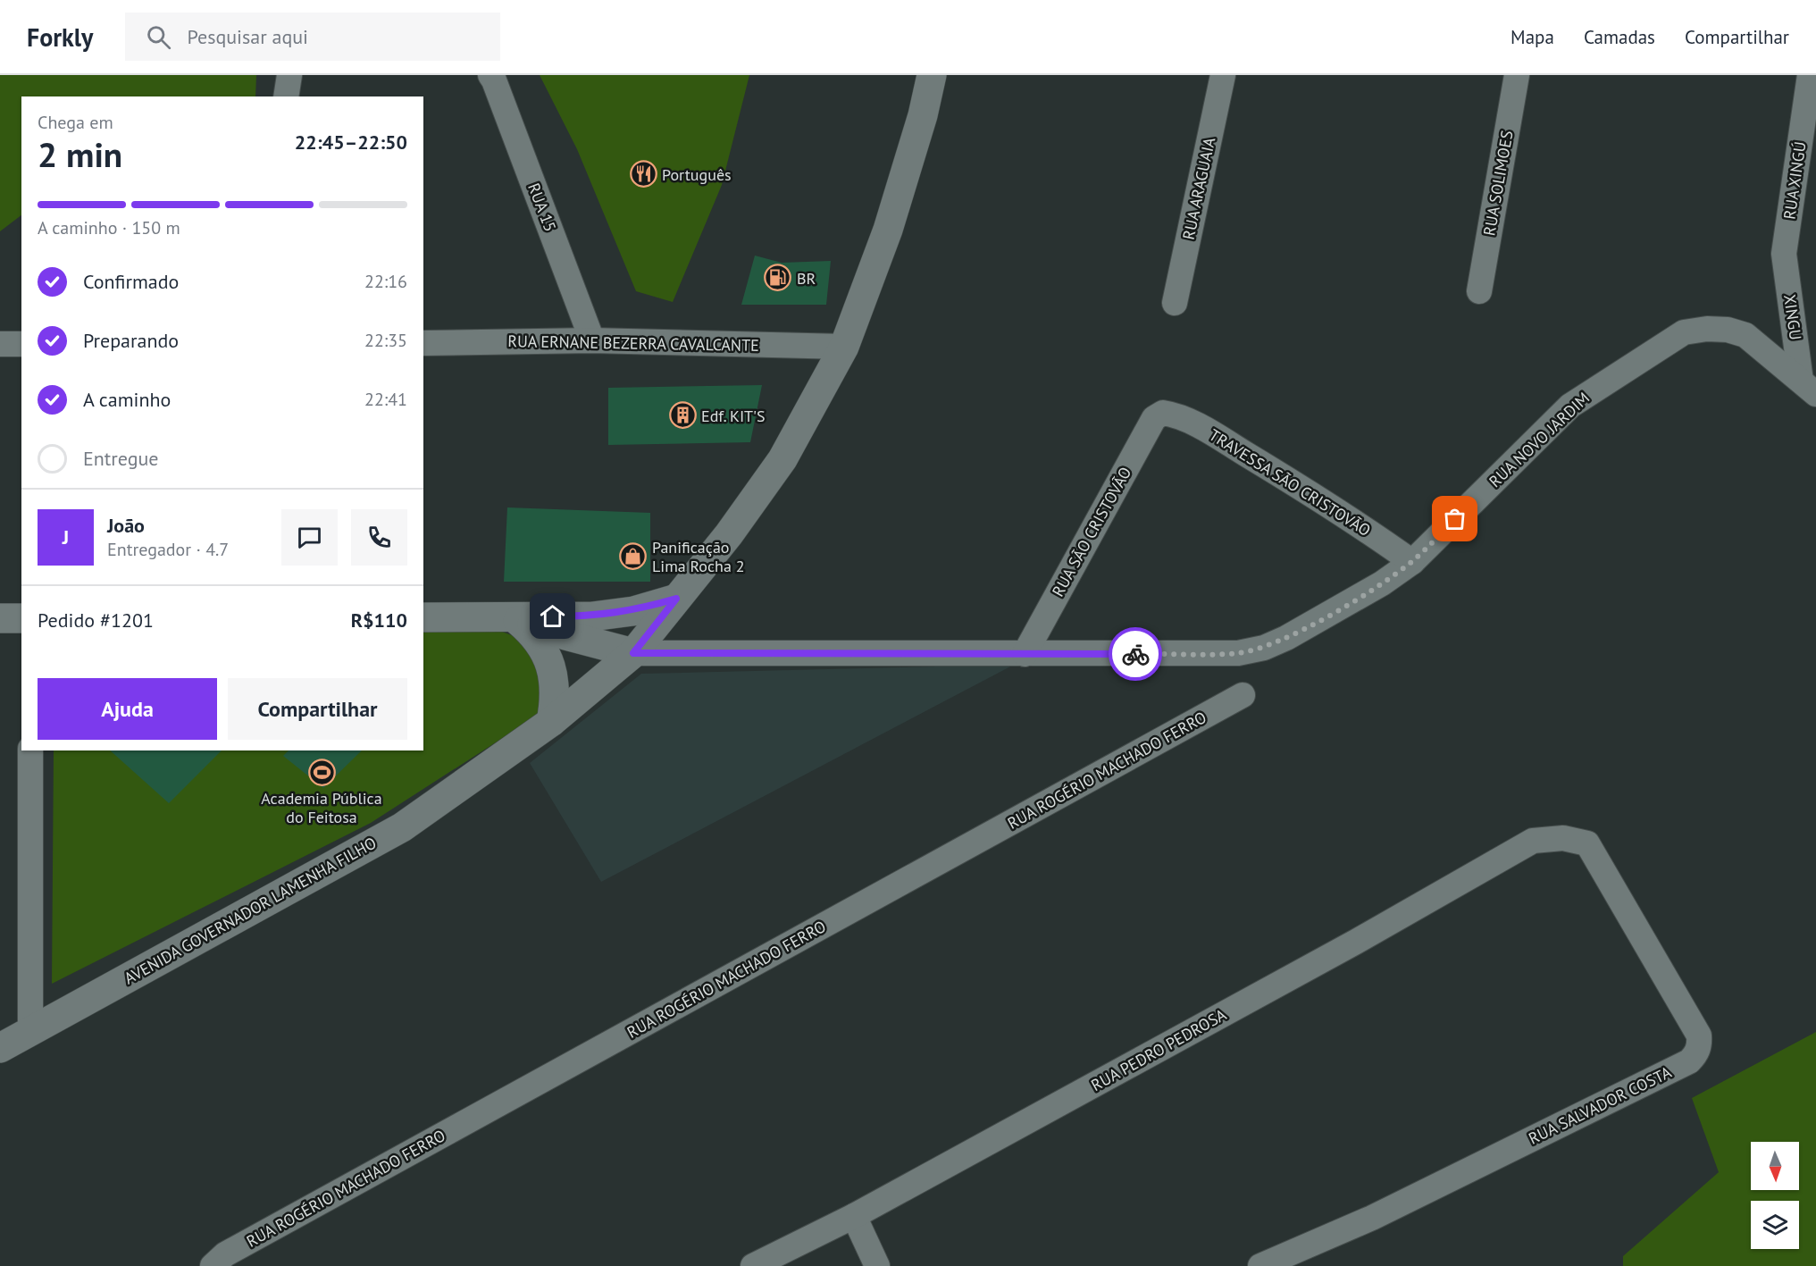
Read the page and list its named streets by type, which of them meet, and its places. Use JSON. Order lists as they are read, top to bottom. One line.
{"streets":{"street":["RUA XINGÚ","RUA SOLIMOES","RUA ARAGUAIA","RUA 15","XINGU","RUA ERNANE BEZERRA CAVALCANTE","RUA NOVO JARDIM","TRAVESSA SÃO CRISTOVÃO","RUA SÃO CRISTOVÃO","RUA ROGÉRIO MACHADO FERRO","AVENIDA GOVERNADOR LAMENHA FILHO","RUA PEDRO PEDROSA","RUA SALVADOR COSTA"]},"crossings":[["RUA XINGÚ","XINGU"],["RUA 15","RUA ERNANE BEZERRA CAVALCANTE"],["XINGU","RUA NOVO JARDIM"],["RUA ERNANE BEZERRA CAVALCANTE","AVENIDA GOVERNADOR LAMENHA FILHO"],["RUA NOVO JARDIM","TRAVESSA SÃO CRISTOVÃO"],["RUA NOVO JARDIM","RUA SÃO CRISTOVÃO"],["RUA NOVO JARDIM","AVENIDA GOVERNADOR LAMENHA FILHO"],["TRAVESSA SÃO CRISTOVÃO","RUA SÃO CRISTOVÃO"],["RUA PEDRO PEDROSA","RUA SALVADOR COSTA"]],"places":{"restaurant":["Português"],"fuel station":["BR"],"building":["Edf. KIT'S"],"shop":["Panificação Lima Rocha 2"],"sports":["Academia Pública do Feitosa"]},"north":"bottom","page":{"header":"Forkly","search":"Pesquisar aqui","nav":["Mapa","Camadas","Compartilhar"],"heading":["2 min","Chega em","22:45–22:50"],"panel":["João","Entregador · 4.7","Pedido #1201","R$110"],"bar":"A caminho · 150 m","list":[["Confirmado","22:16"],["Preparando","22:35"],["A caminho","22:41"],"Entregue"],"round":"J","buttons":["Ajuda","Compartilhar"]}}
